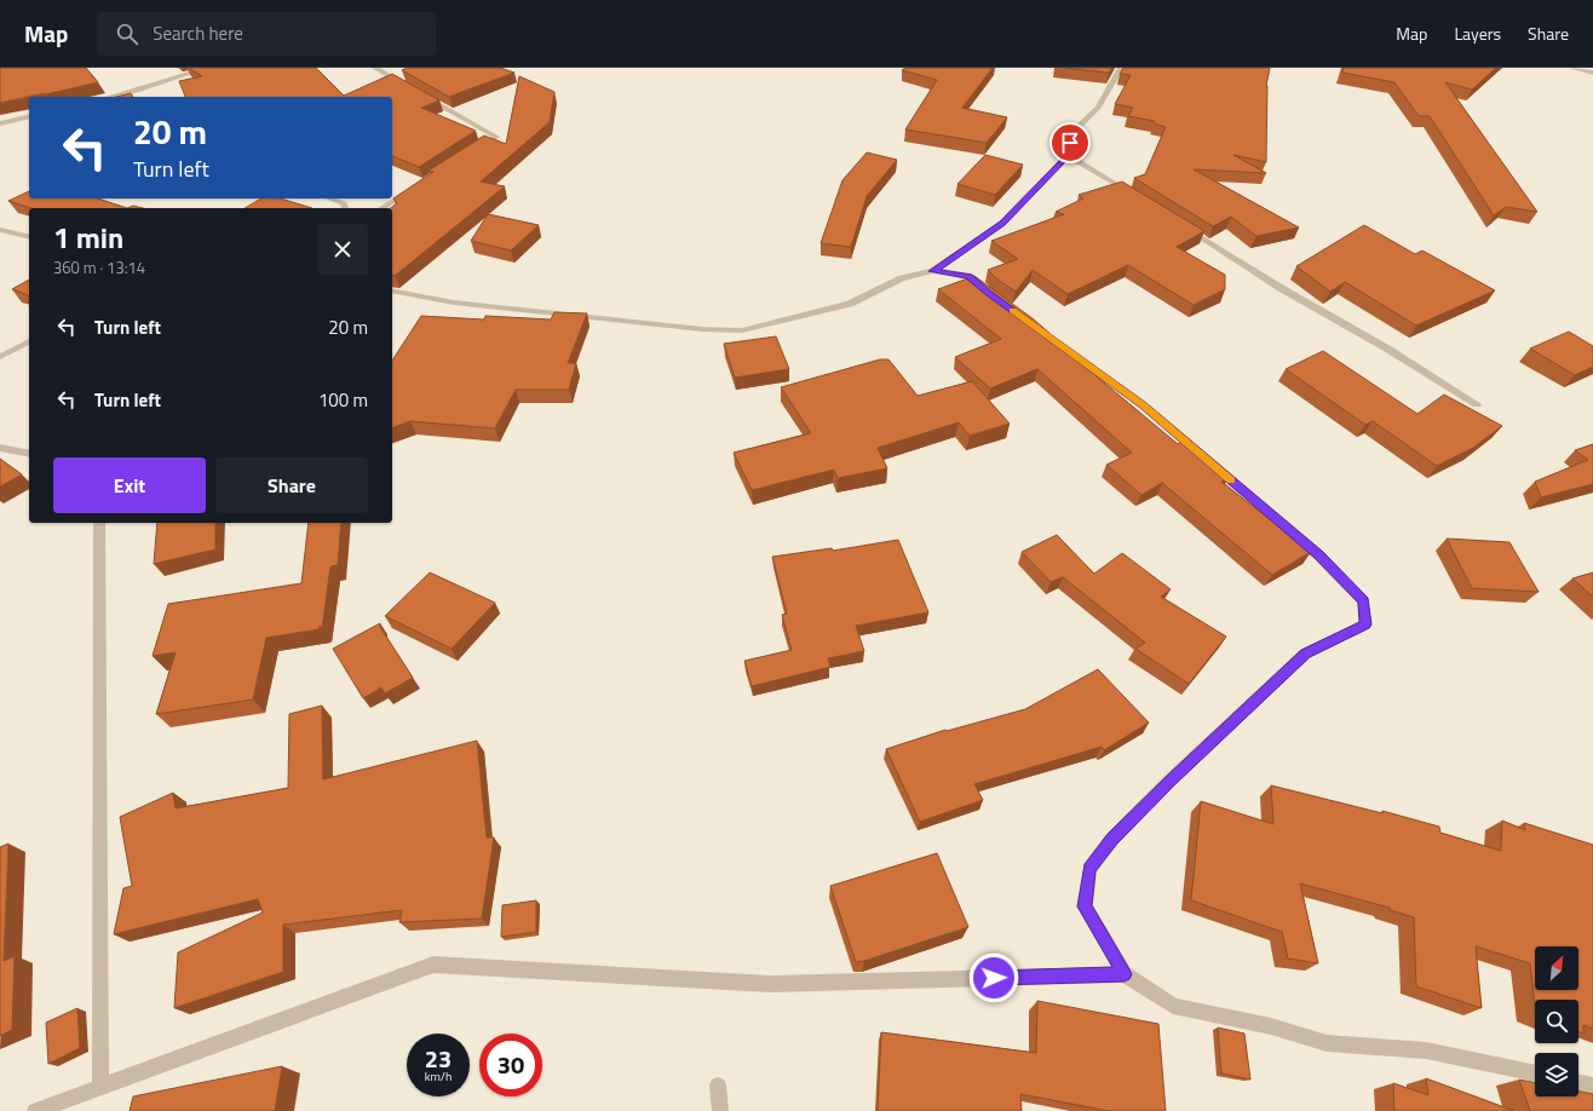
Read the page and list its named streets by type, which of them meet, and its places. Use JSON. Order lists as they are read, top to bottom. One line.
{"north":"top right","page":{"header":"Map","search":"Search here","nav":["Map","Layers","Share"],"turn":["20 m","Turn left"],"heading":["1 min","360 m · 13:14"],"list":[{"name":"Turn left","value":"20 m"},{"name":"Turn left","value":"100 m"}],"buttons":["Exit","Share"],"speed":"23 km/h","limit":"30"}}
